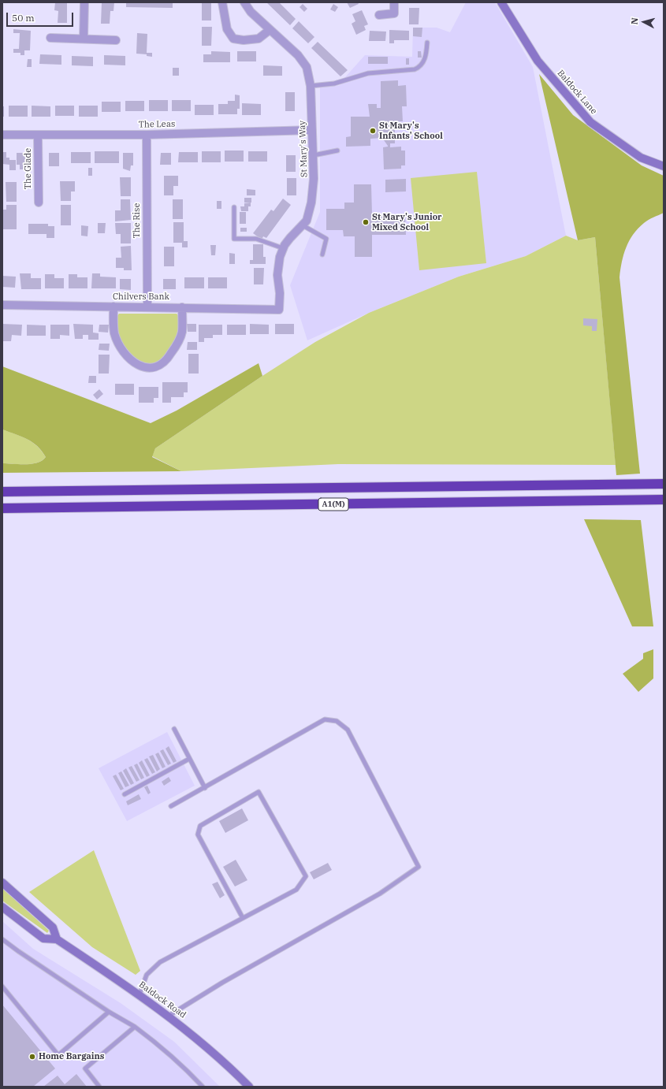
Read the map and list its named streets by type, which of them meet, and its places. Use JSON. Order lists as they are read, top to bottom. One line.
{"streets":{"highway":["A1(M)"],"main road":["Baldock Lane","Baldock Road"],"street":["The Leas","St Mary's Way","The Glade","The Rise","Chilvers Bank"]},"crossings":[["The Leas","St Mary's Way"],["The Leas","The Glade"],["The Leas","The Rise"],["St Mary's Way","Chilvers Bank"],["The Rise","Chilvers Bank"]],"places":["St Mary's Infants' School","St Mary's Junior Mixed School","Home Bargains"],"scale_bar":"50 m","north":"left"}
